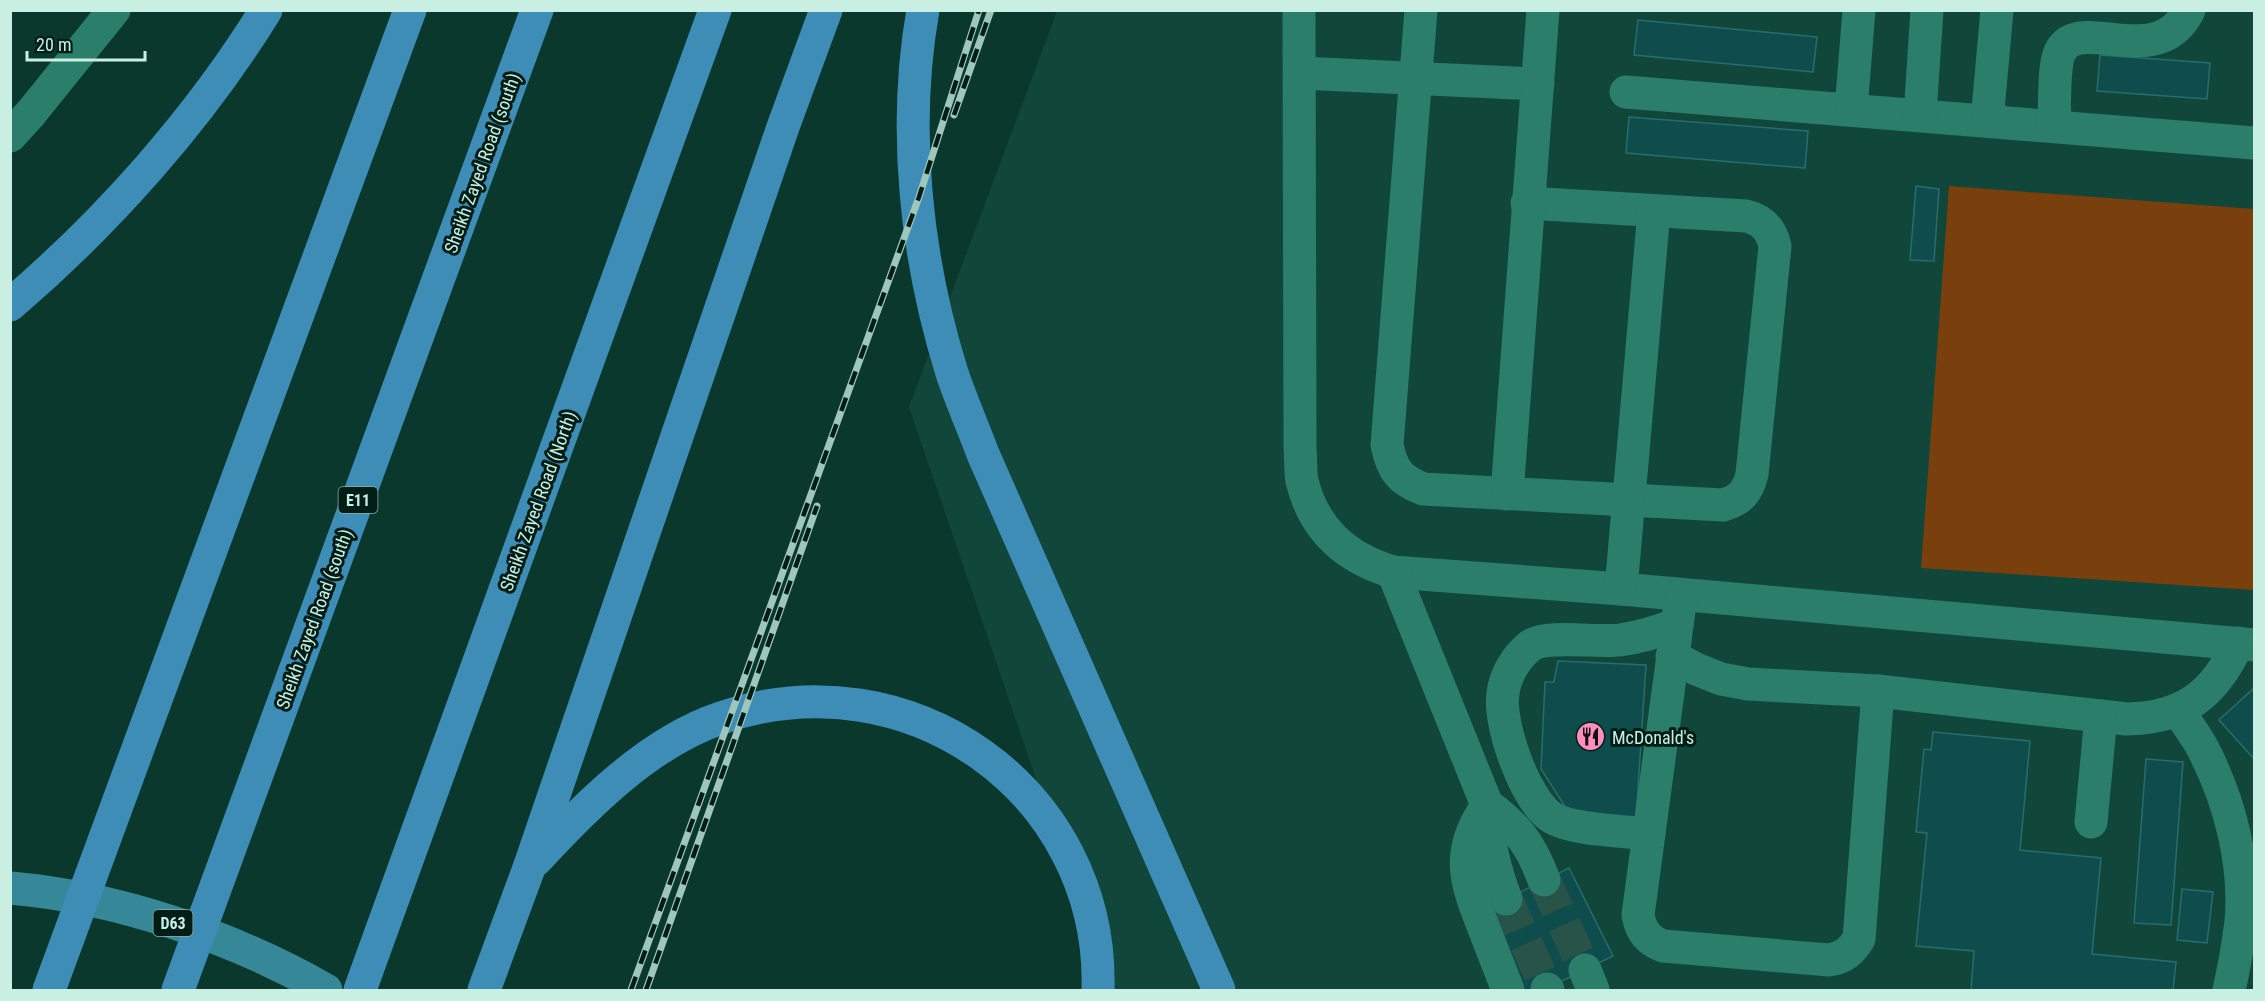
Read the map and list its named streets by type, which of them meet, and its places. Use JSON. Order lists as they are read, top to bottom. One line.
{"streets":{"highway":["Sheikh Zayed Road (south)","E11","Sheikh Zayed Road (North)"],"main road":["D63"]},"places":{"restaurant":["McDonald's"]},"scale_bar":"20 m"}
